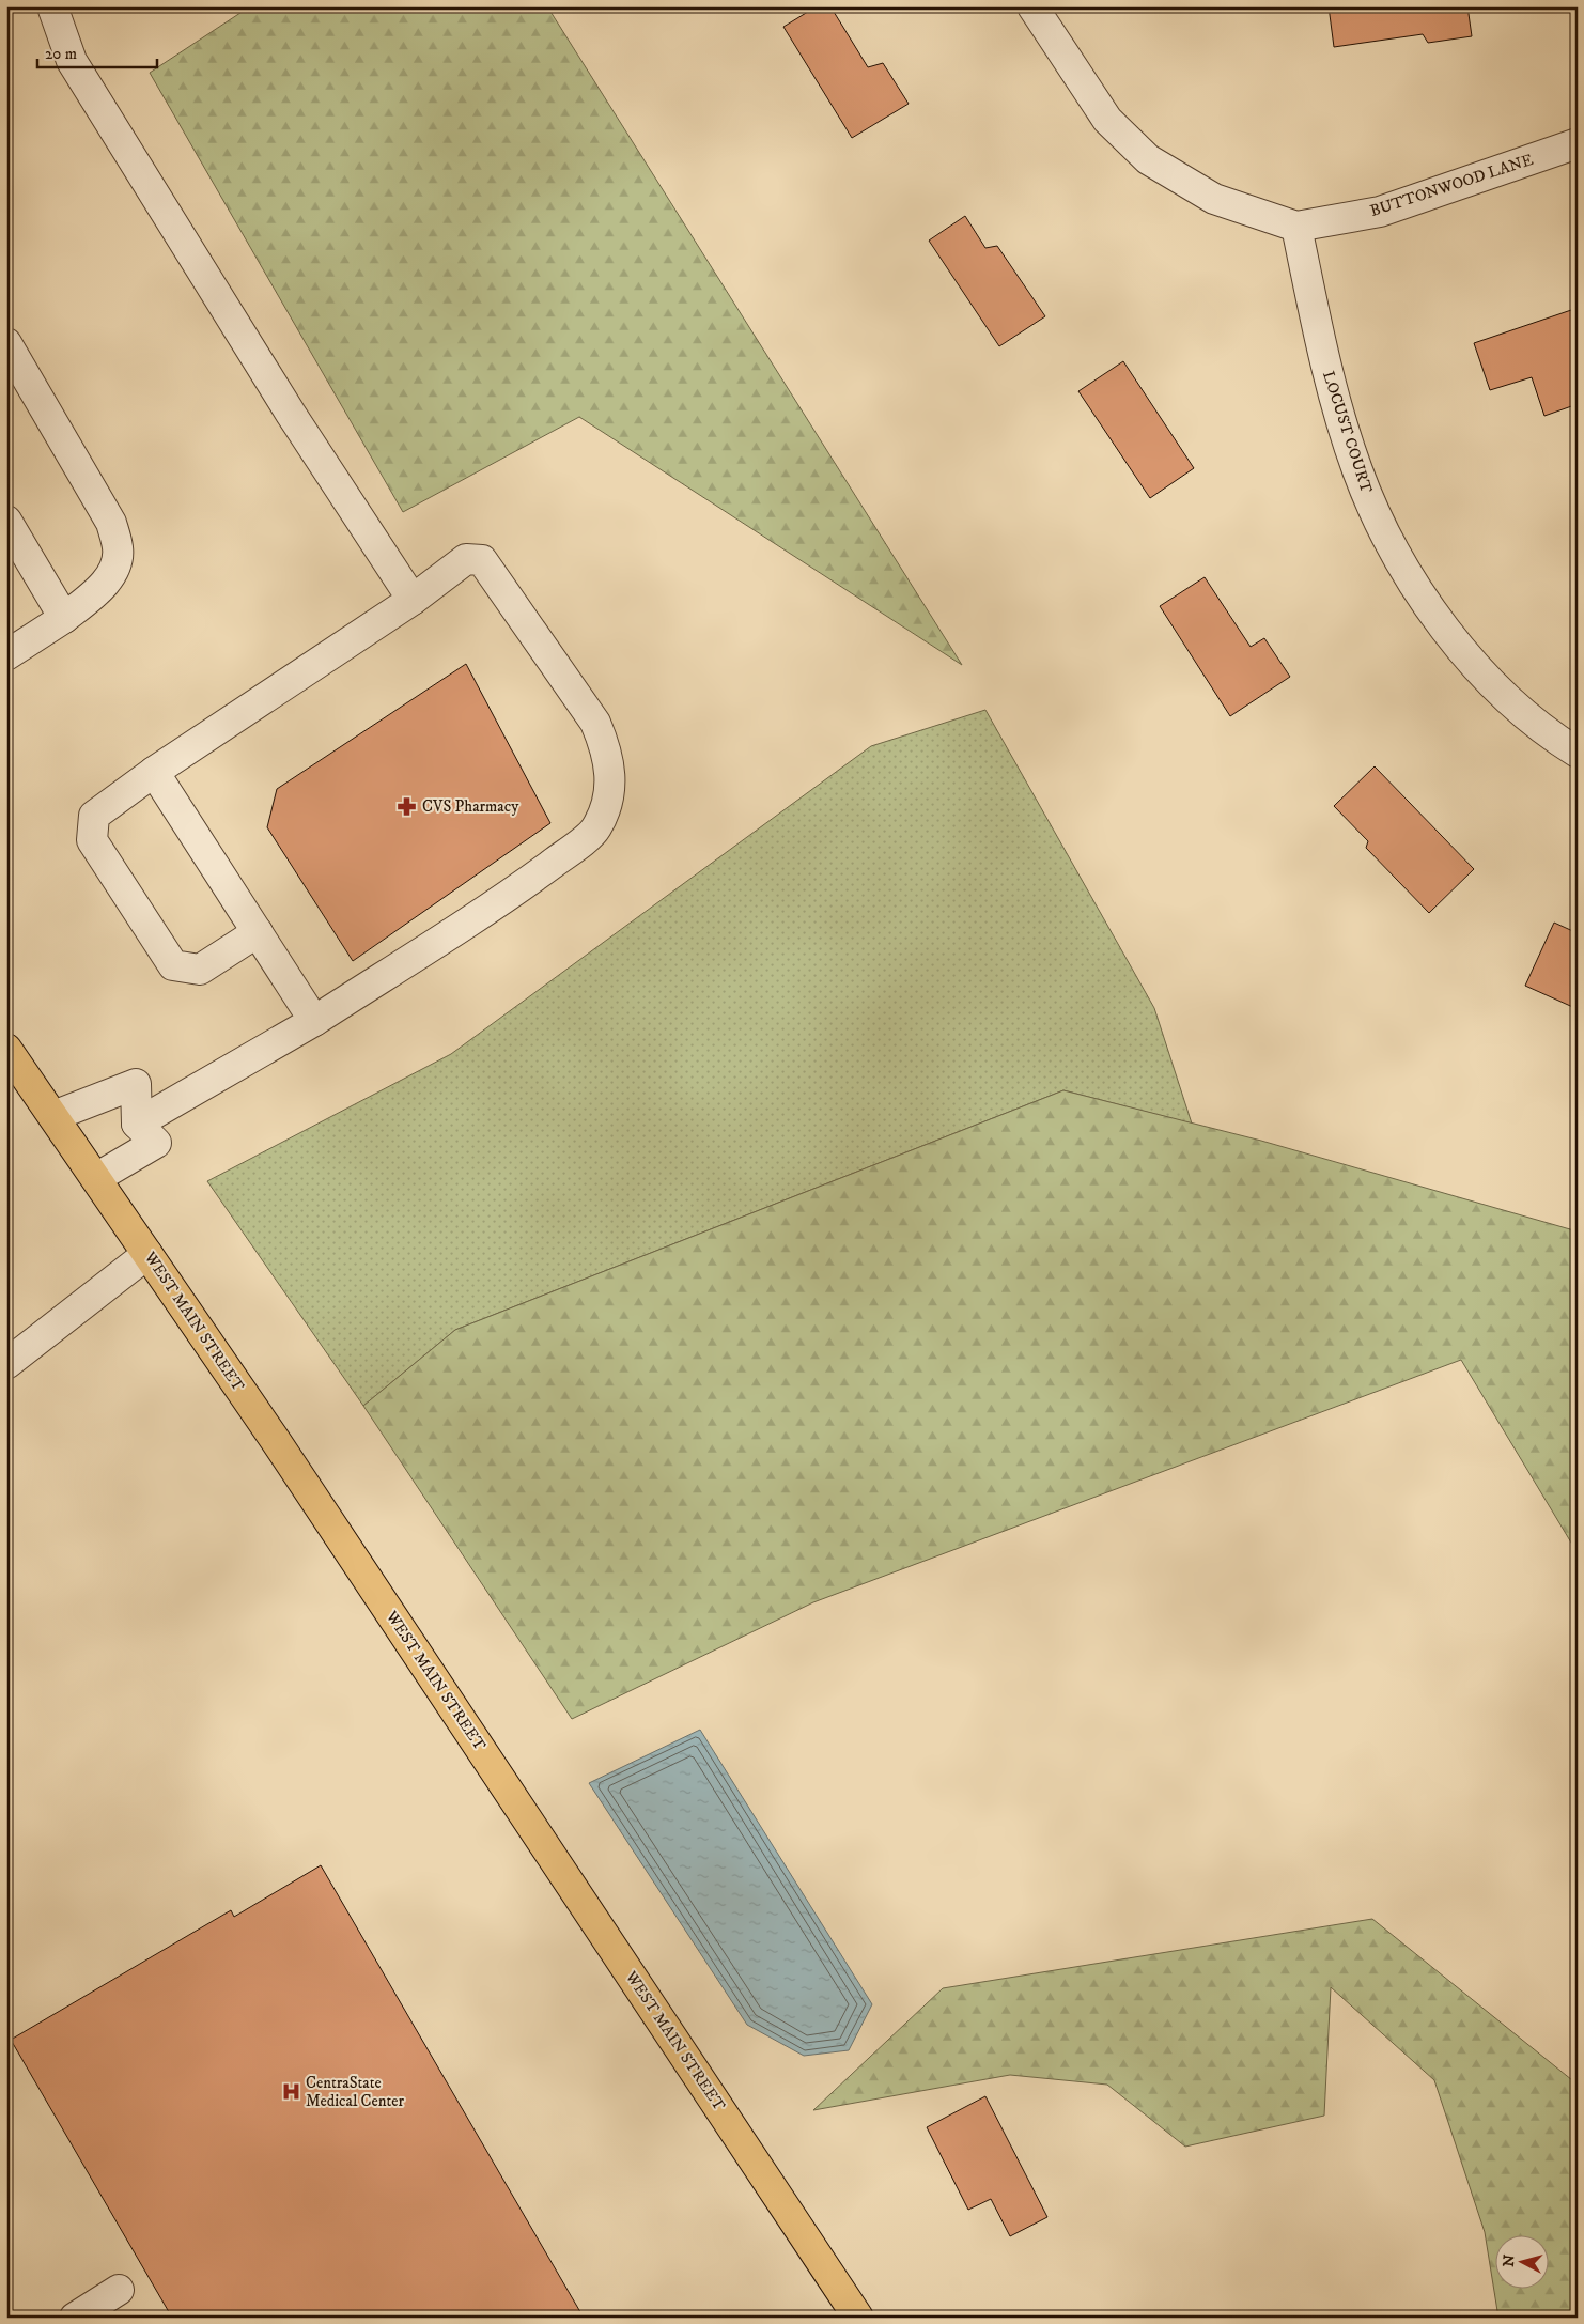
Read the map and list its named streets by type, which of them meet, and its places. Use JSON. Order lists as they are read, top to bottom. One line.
{"streets":{"main road":["WEST MAIN STREET"],"street":["BUTTONWOOD LANE","LOCUST COURT"]},"crossings":[["BUTTONWOOD LANE","LOCUST COURT"]],"places":{"pharmacy":["CVS Pharmacy"],"hospital":["CentraState Medical Center"]},"scale_bar":"20 m","north":"left"}
